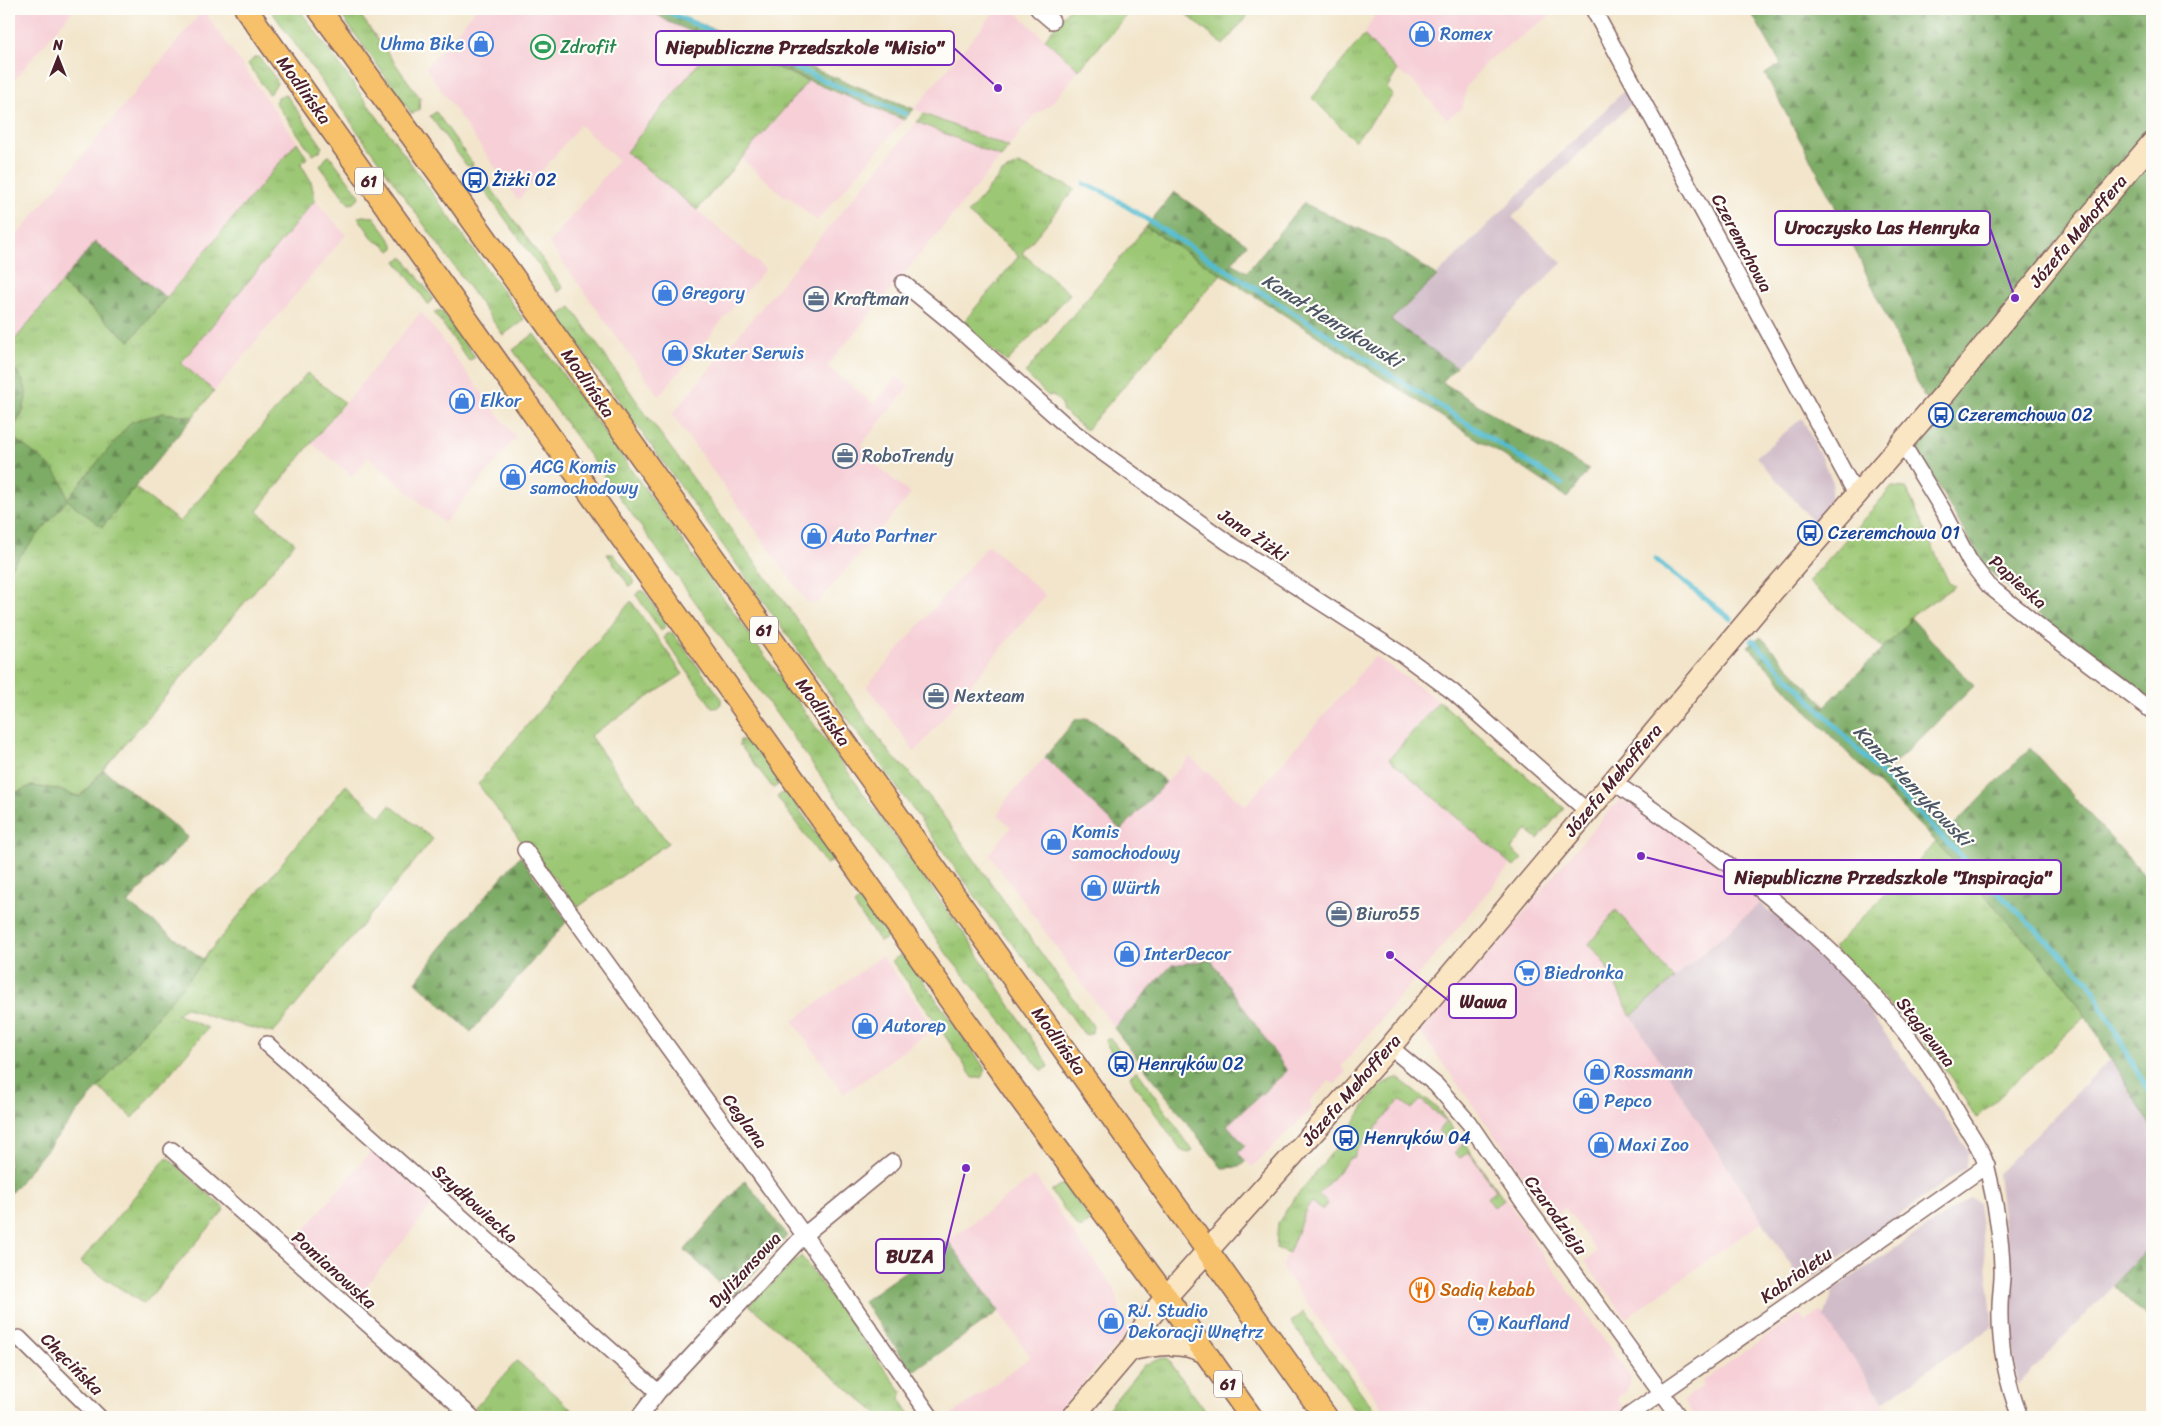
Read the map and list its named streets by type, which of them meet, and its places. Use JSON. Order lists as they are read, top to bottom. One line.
{"streets":{"main road":["Modlińska","61"],"street":["Józefa Mehoffera","Czeremchowa","Jana Żiżki","Papieska","Stągiewna","Ceglana","Szydłowiecka","Czarodzieja","Pomianowska","Dyliżansowa","Kabrioletu","Chęcińska"]},"crossings":[["Modlińska","Józefa Mehoffera"],["Józefa Mehoffera","Czeremchowa"],["Józefa Mehoffera","Jana Żiżki"],["Józefa Mehoffera","Papieska"],["Józefa Mehoffera","Stągiewna"],["Józefa Mehoffera","Czarodzieja"],["Stągiewna","Kabrioletu"],["Ceglana","Dyliżansowa"],["Szydłowiecka","Dyliżansowa"],["Czarodzieja","Kabrioletu"]],"water":["Kanał Henrykowski"],"places":{"shop":["Romex","Uhma Bike","Gregory","Skuter Serwis","Elkor","ACG Komis samochodowy","Auto Partner","Komis samochodowy","Würth","InterDecor","Autorep","Rossmann","Pepco","Maxi Zoo","RJ. Studio Dekoracji Wnętrz"],"sports":["Zdrofit"],"other":["Niepubliczne Przedszkole \"Misio\"","Uroczysko Las Henryka","Niepubliczne Przedszkole \"Inspiracja\"","Wawa","BUZA"],"bus stop":["Żiżki 02","Czeremchowa 02","Czeremchowa 01","Henryków 02","Henryków 04"],"office":["Kraftman","RoboTrendy","Nexteam","Biuro55"],"supermarket":["Biedronka","Kaufland"],"restaurant":["Sadiq kebab"]},"north":"top"}
